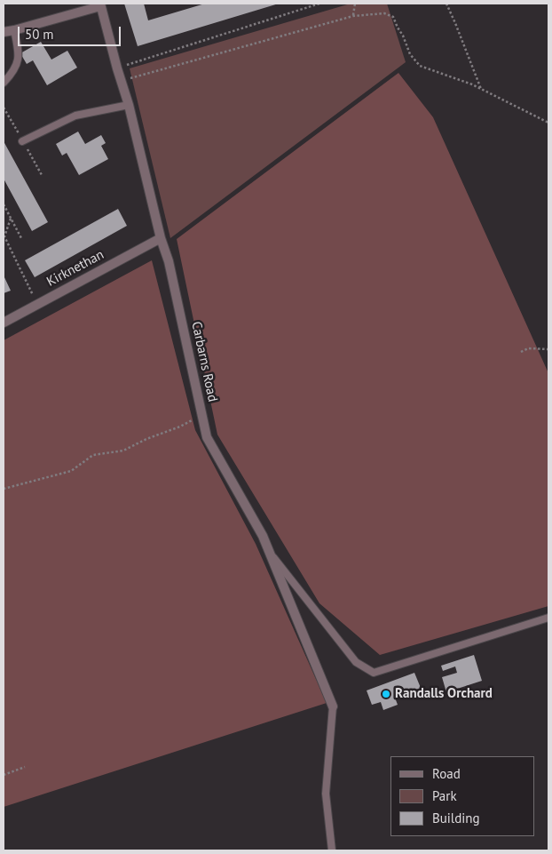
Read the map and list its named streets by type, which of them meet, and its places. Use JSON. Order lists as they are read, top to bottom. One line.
{"streets":{"street":["Kirknethan","Carbarns Road"]},"crossings":[["Kirknethan","Carbarns Road"]],"places":["Randalls Orchard"],"legend":["Road","Park","Building"],"scale_bar":"50 m"}
